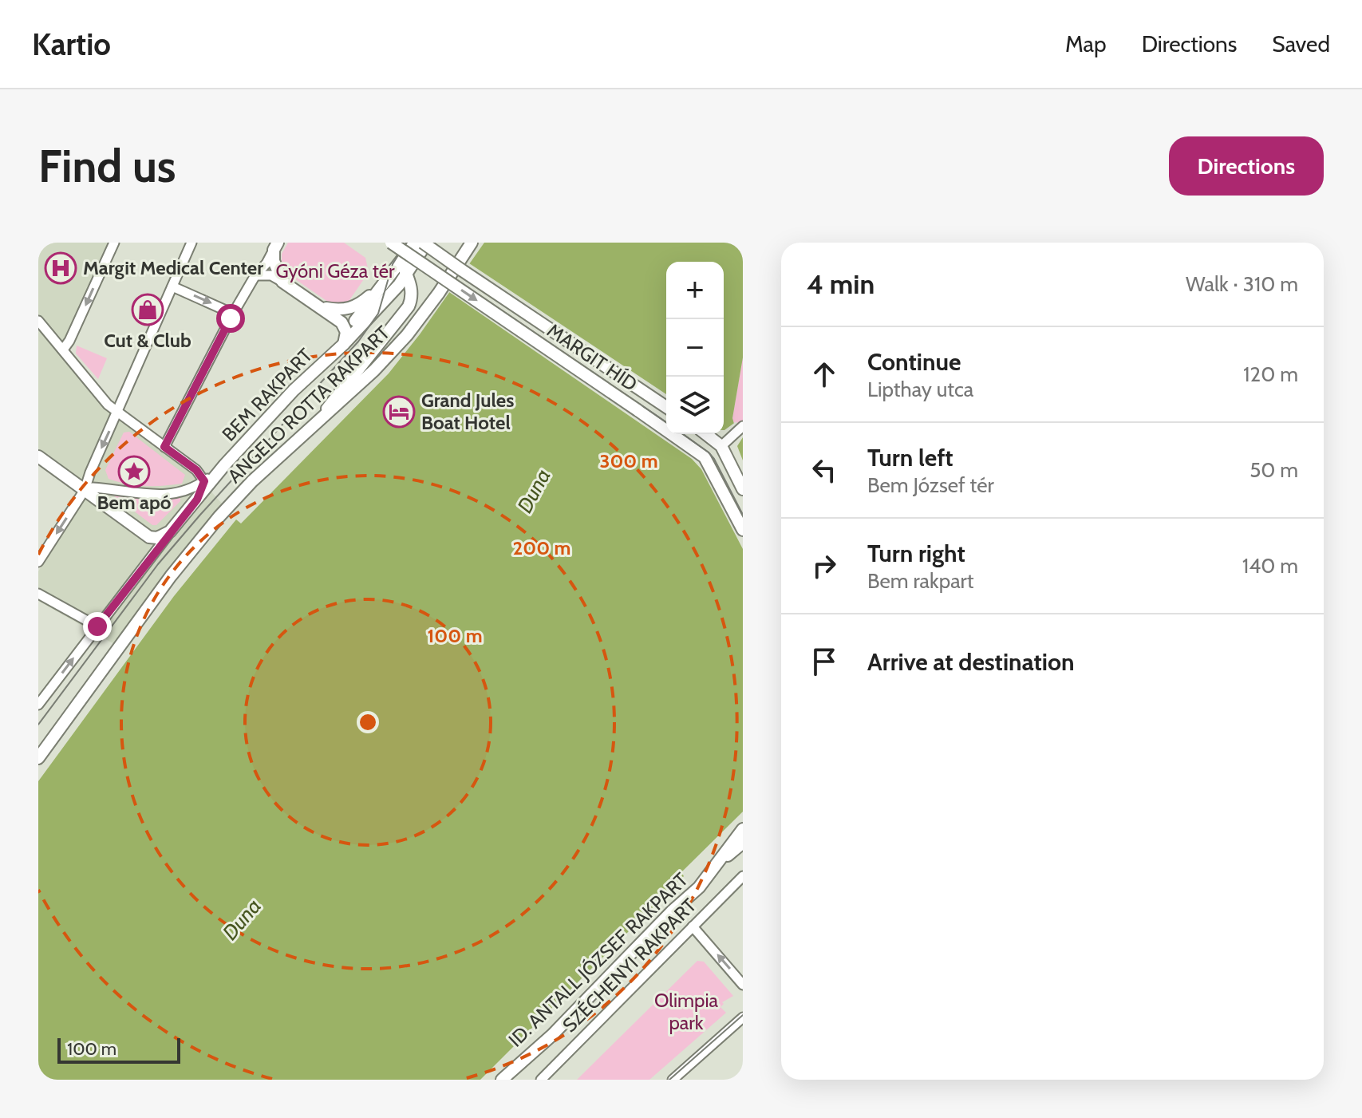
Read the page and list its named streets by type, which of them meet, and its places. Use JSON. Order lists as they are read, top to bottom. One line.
{"streets":{"main road":["MARGIT HÍD","BEM RAKPART","ANGELO ROTTA RAKPART","ID. ANTALL JÓZSEF RAKPART"],"street":["SZÉCHENYI RAKPART"]},"crossings":[["MARGIT HÍD","BEM RAKPART"]],"water":["Duna"],"parks":["Gyóni Géza tér","Olimpia park"],"places":{"hospital":["Margit Medical Center"],"shop":["Cut & Club"],"hotel":["Grand Jules Boat Hotel"],"place":["Bem apó"]},"scale_bar":"100 m","page":{"header":"Kartio","nav":["Map","Directions","Saved"],"buttons":"Directions","title":"Find us","heading":["4 min","Walk · 310 m"],"map_buttons":["+","−"],"list":[["Continue","Lipthay utca","120 m"],["Turn left","Bem József tér","50 m"],["Turn right","Bem rakpart","140 m"],"Arrive at destination"],"scale":"100 m"},"rings":["300 m","200 m","100 m"]}
